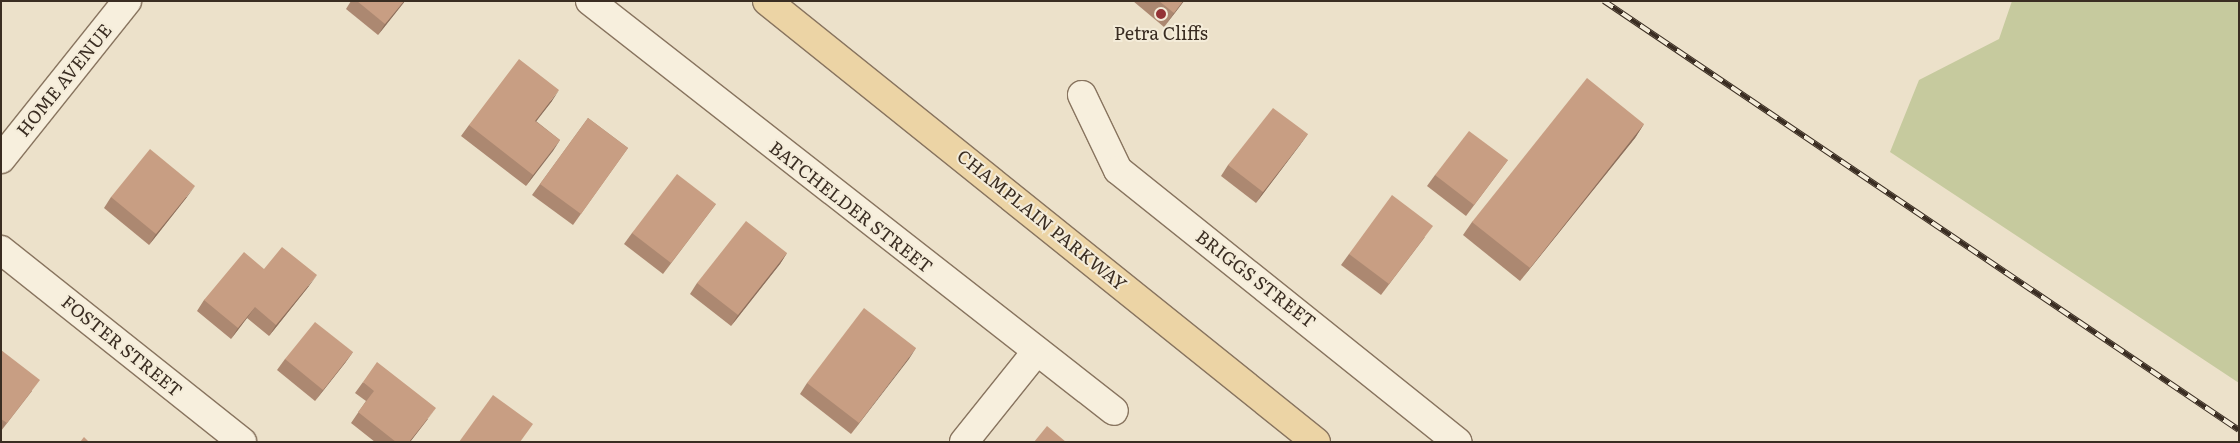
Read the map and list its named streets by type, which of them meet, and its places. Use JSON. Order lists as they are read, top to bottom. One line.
{"streets":{"main road":["CHAMPLAIN PARKWAY"],"street":["HOME AVENUE","BATCHELDER STREET","BRIGGS STREET","FOSTER STREET"]},"places":["Petra Cliffs"]}
